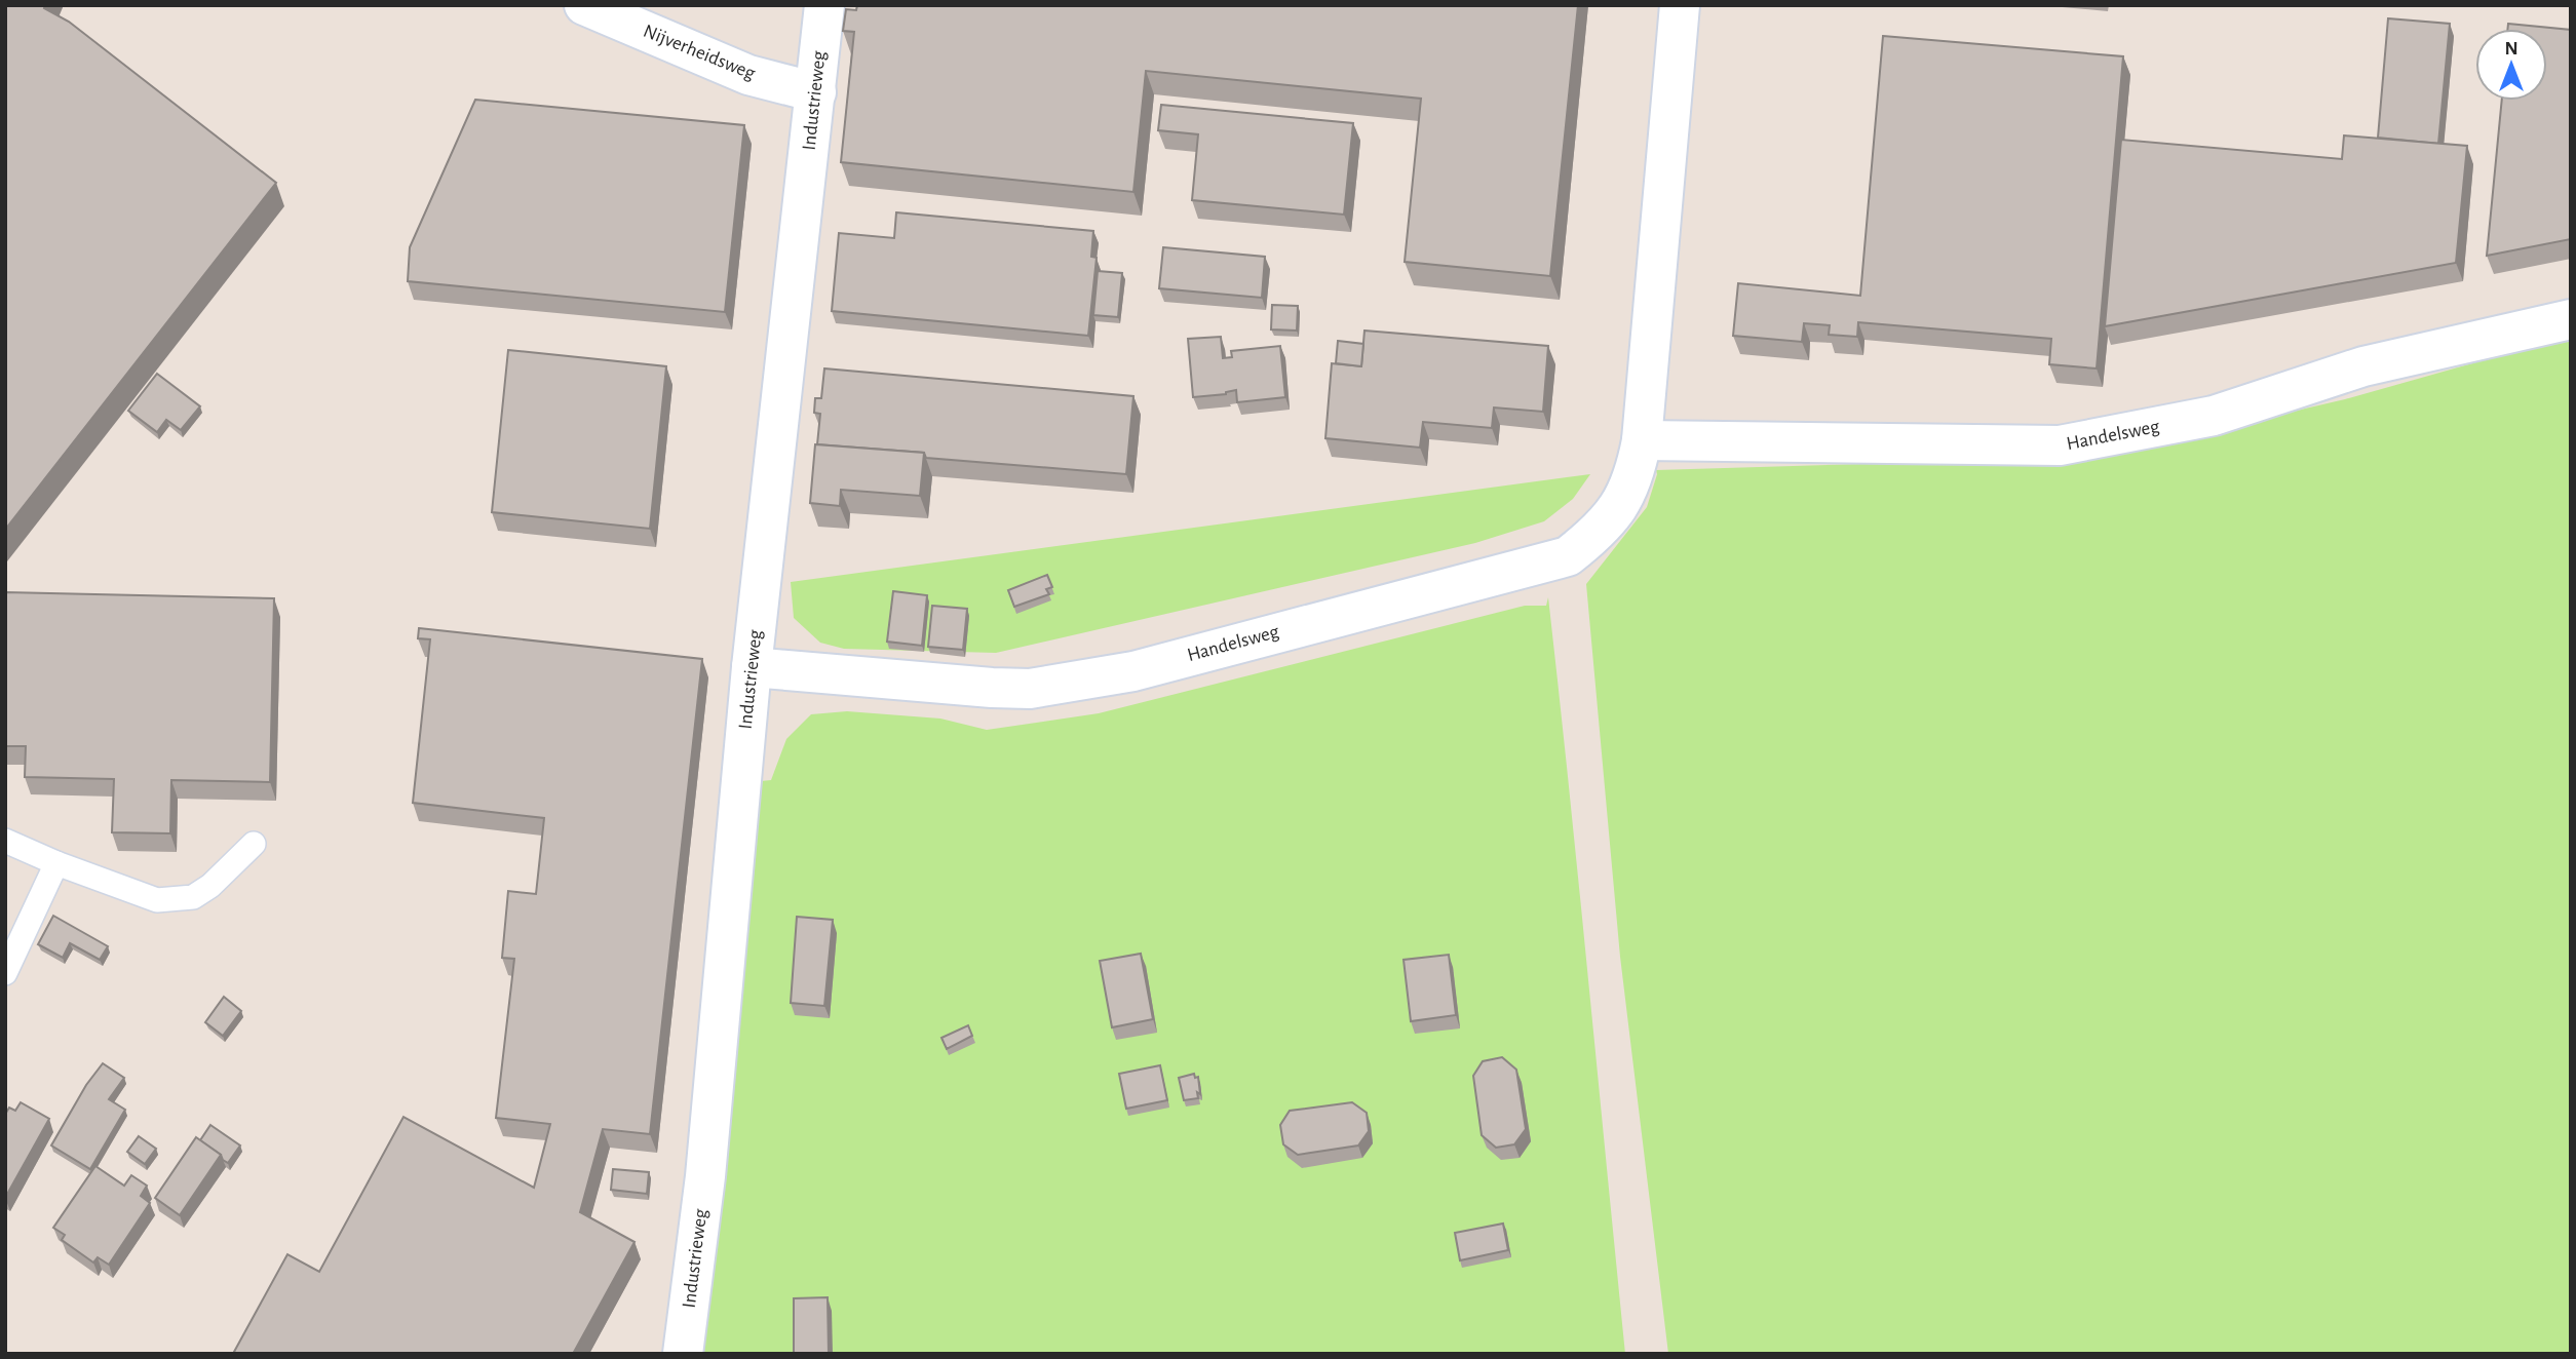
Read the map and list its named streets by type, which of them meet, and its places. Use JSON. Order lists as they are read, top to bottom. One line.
{"streets":{"street":["Nijverheidsweg","Industrieweg","Handelsweg"]},"crossings":[["Nijverheidsweg","Industrieweg"],["Industrieweg","Handelsweg"]],"north":"top"}
